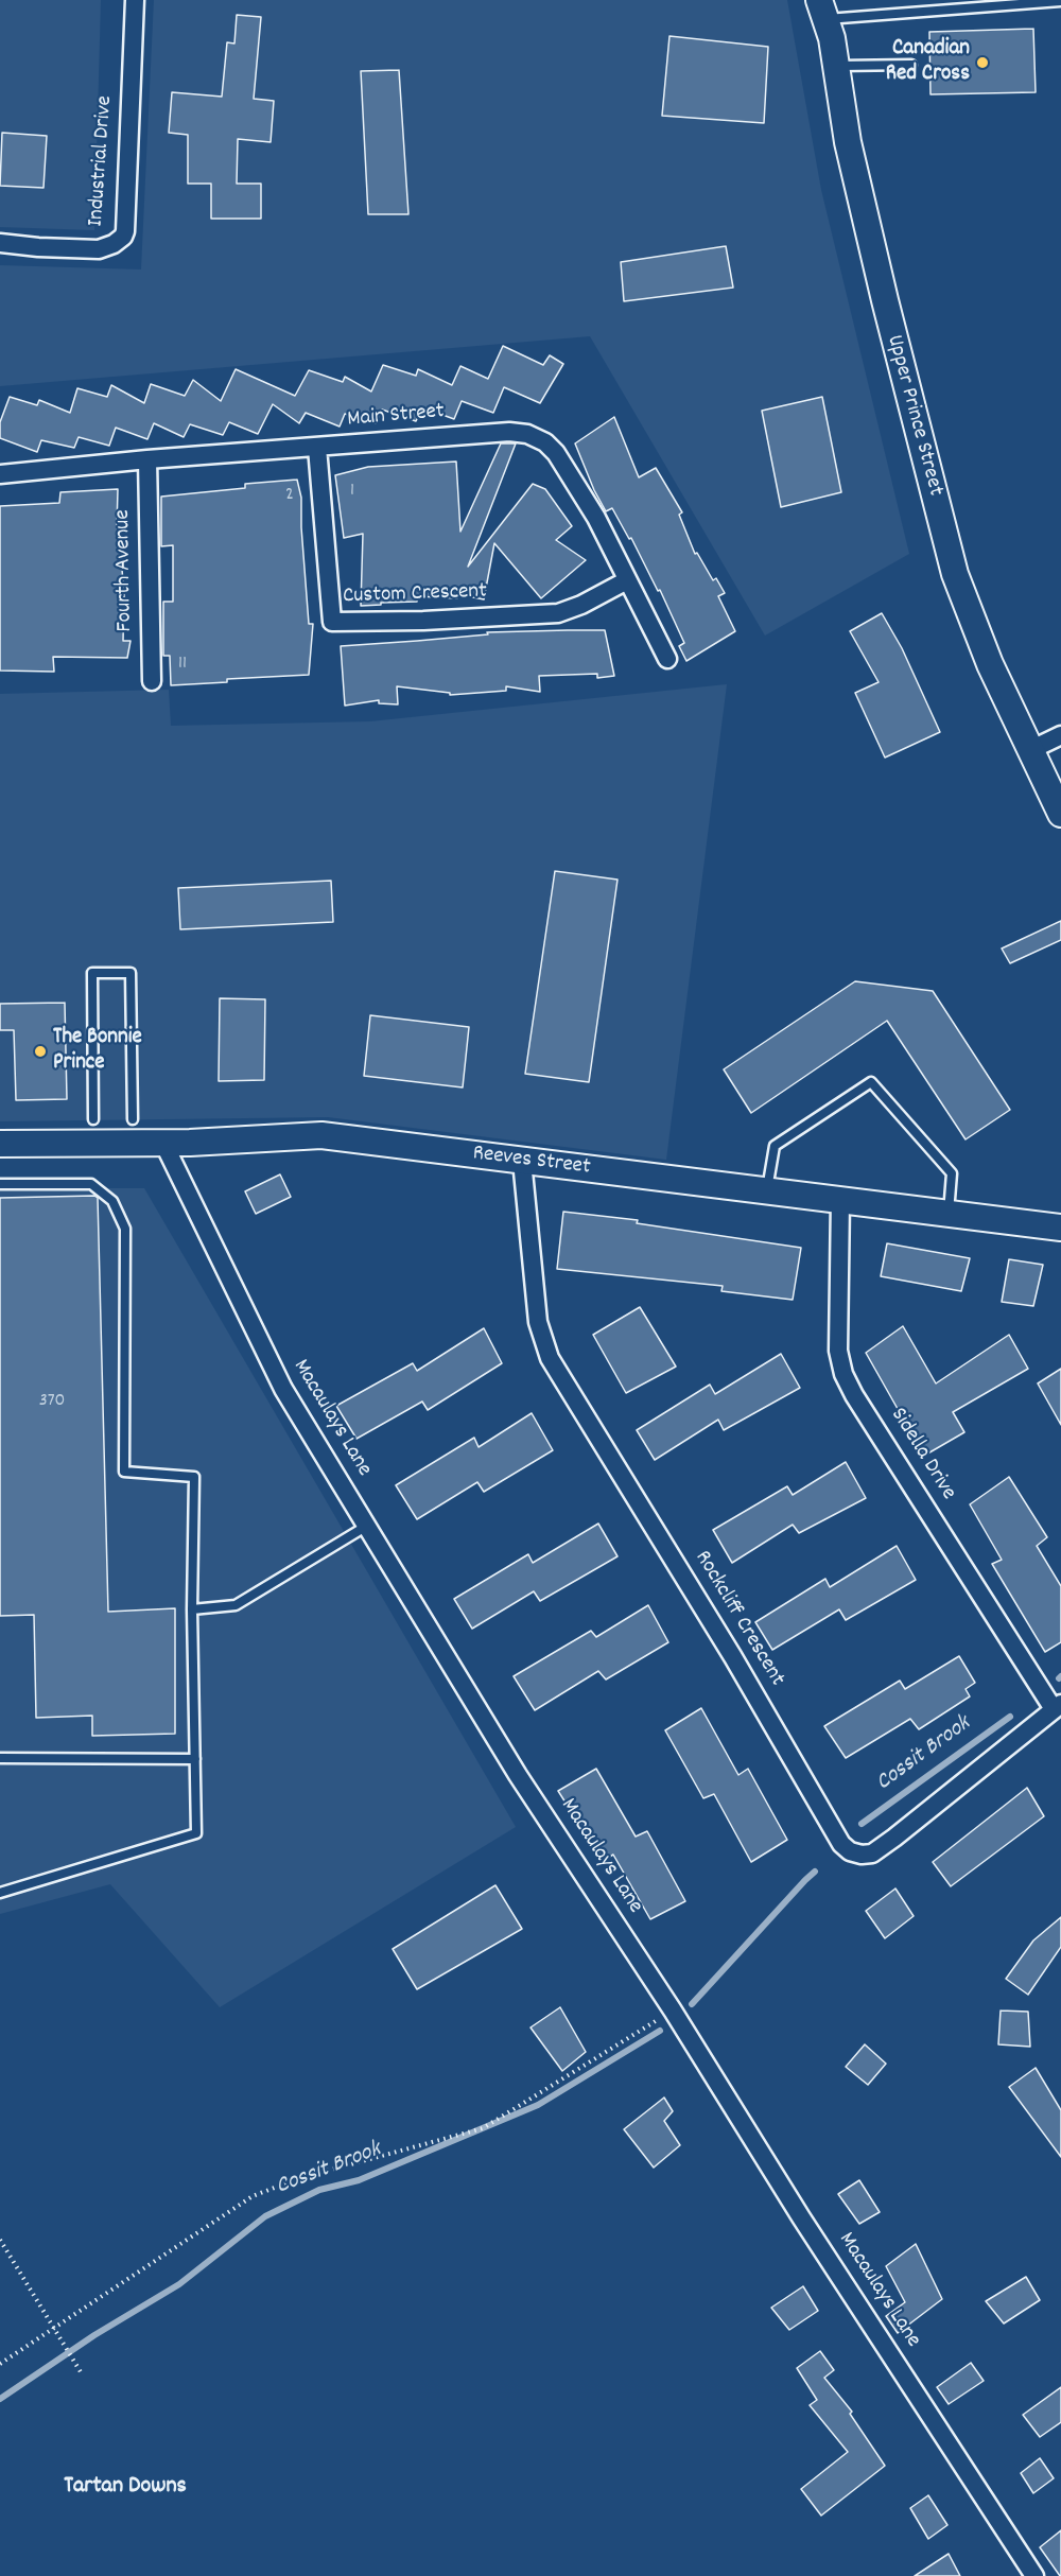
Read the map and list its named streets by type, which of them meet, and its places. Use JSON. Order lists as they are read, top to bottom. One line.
{"streets":{"street":["Industrial Drive","Upper Prince Street","Main Street","Fourth Avenue","Custom Crescent","Reeves Street","Macaulays Lane","Sidella Drive","Rockcliff Crescent"]},"crossings":[["Main Street","Fourth Avenue"],["Main Street","Custom Crescent"],["Reeves Street","Macaulays Lane"],["Reeves Street","Sidella Drive"],["Reeves Street","Rockcliff Crescent"],["Sidella Drive","Rockcliff Crescent"]],"districts":["Tartan Downs"],"water":["Cossit Brook"],"places":["Canadian Red Cross","The Bonnie Prince"],"house_numbers":["1","2","11","370"]}
